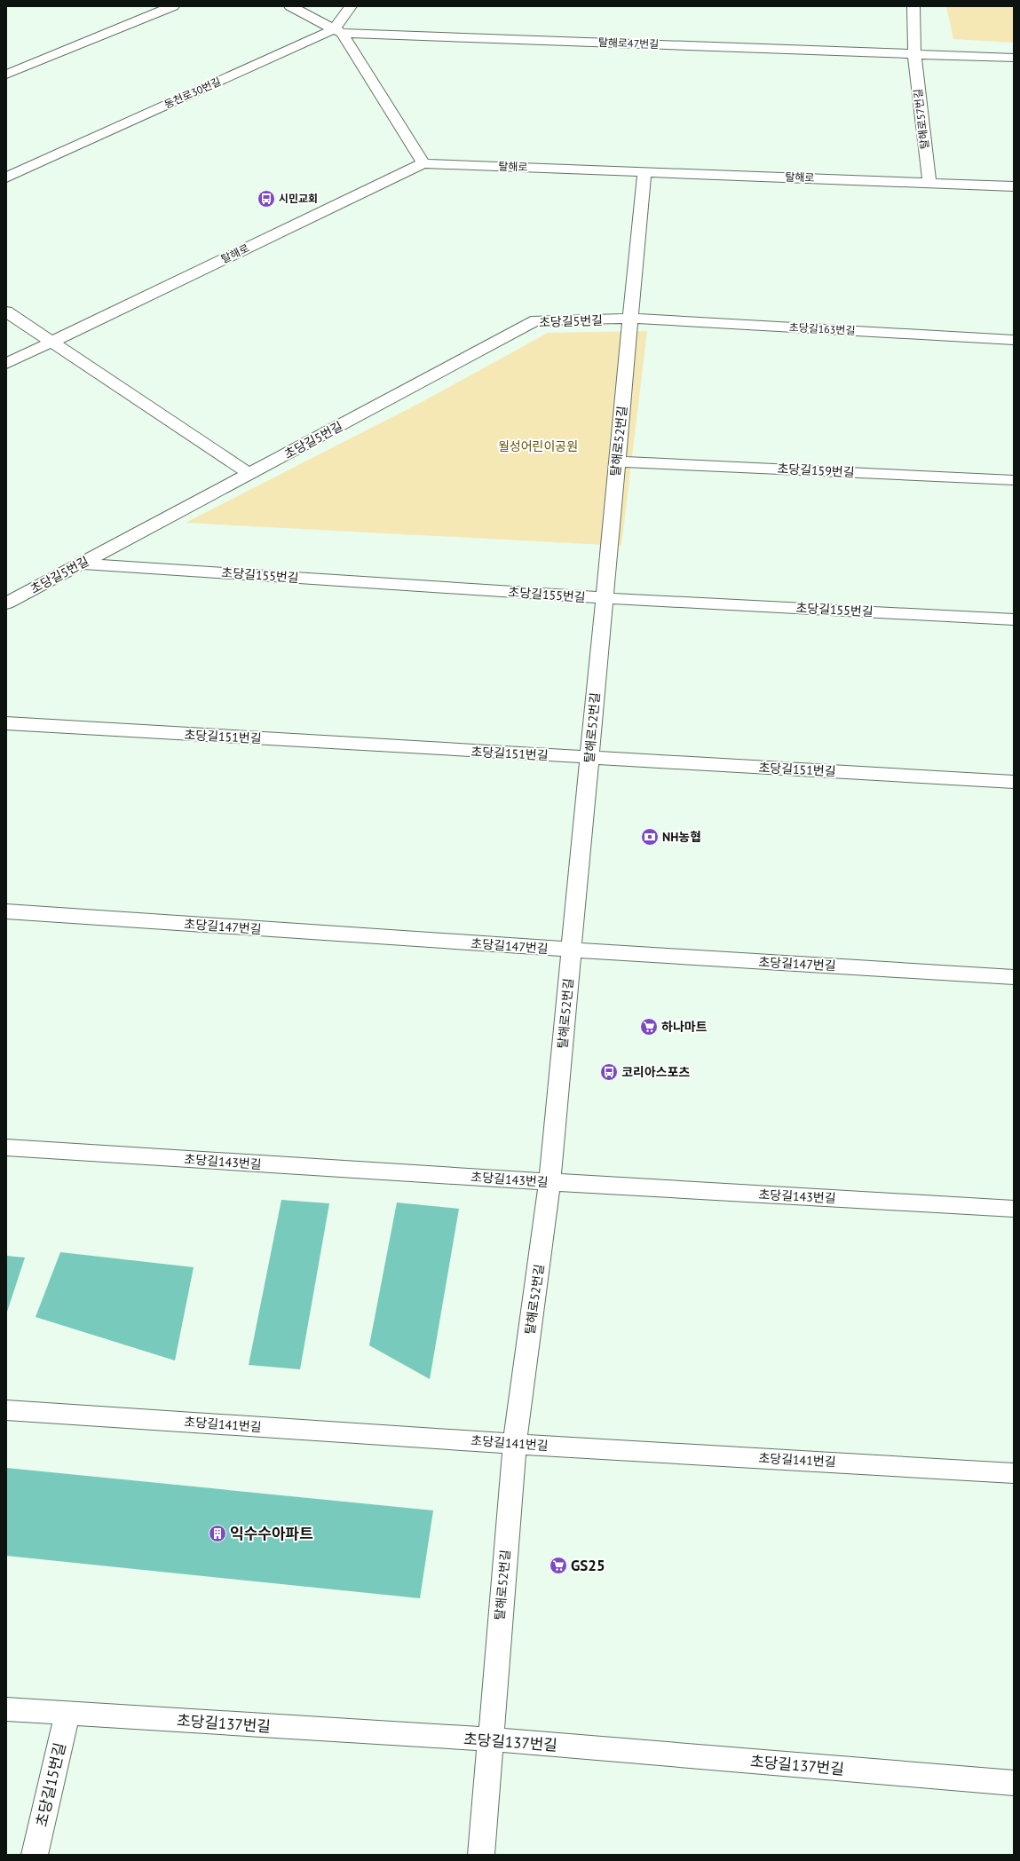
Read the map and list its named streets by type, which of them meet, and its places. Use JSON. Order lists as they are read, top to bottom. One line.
{"streets":{"street":["탈해로47번길","동천로30번길","탈해로57번길","탈해로","초당길5번길","초당길163번길","탈해로52번길","초당길159번길","초당길155번길","초당길151번길","초당길147번길","초당길143번길","초당길141번길","초당길137번길","초당길15번길"]},"crossings":[["탈해로47번길","동천로30번길"],["탈해로47번길","탈해로57번길"],["탈해로57번길","탈해로"],["탈해로","탈해로52번길"],["초당길5번길","초당길163번길"],["초당길5번길","탈해로52번길"],["초당길5번길","초당길155번길"],["초당길163번길","탈해로52번길"],["탈해로52번길","초당길159번길"],["탈해로52번길","초당길155번길"],["탈해로52번길","초당길151번길"],["탈해로52번길","초당길147번길"],["탈해로52번길","초당길143번길"],["탈해로52번길","초당길141번길"],["탈해로52번길","초당길137번길"],["초당길137번길","초당길15번길"]],"parks":["월성어린이공원"],"places":{"bus stop":["시민교회","코리아스포츠"],"bank":["NH농협"],"supermarket":["하나마트","GS25"],"building":["익수수아파트"]}}
